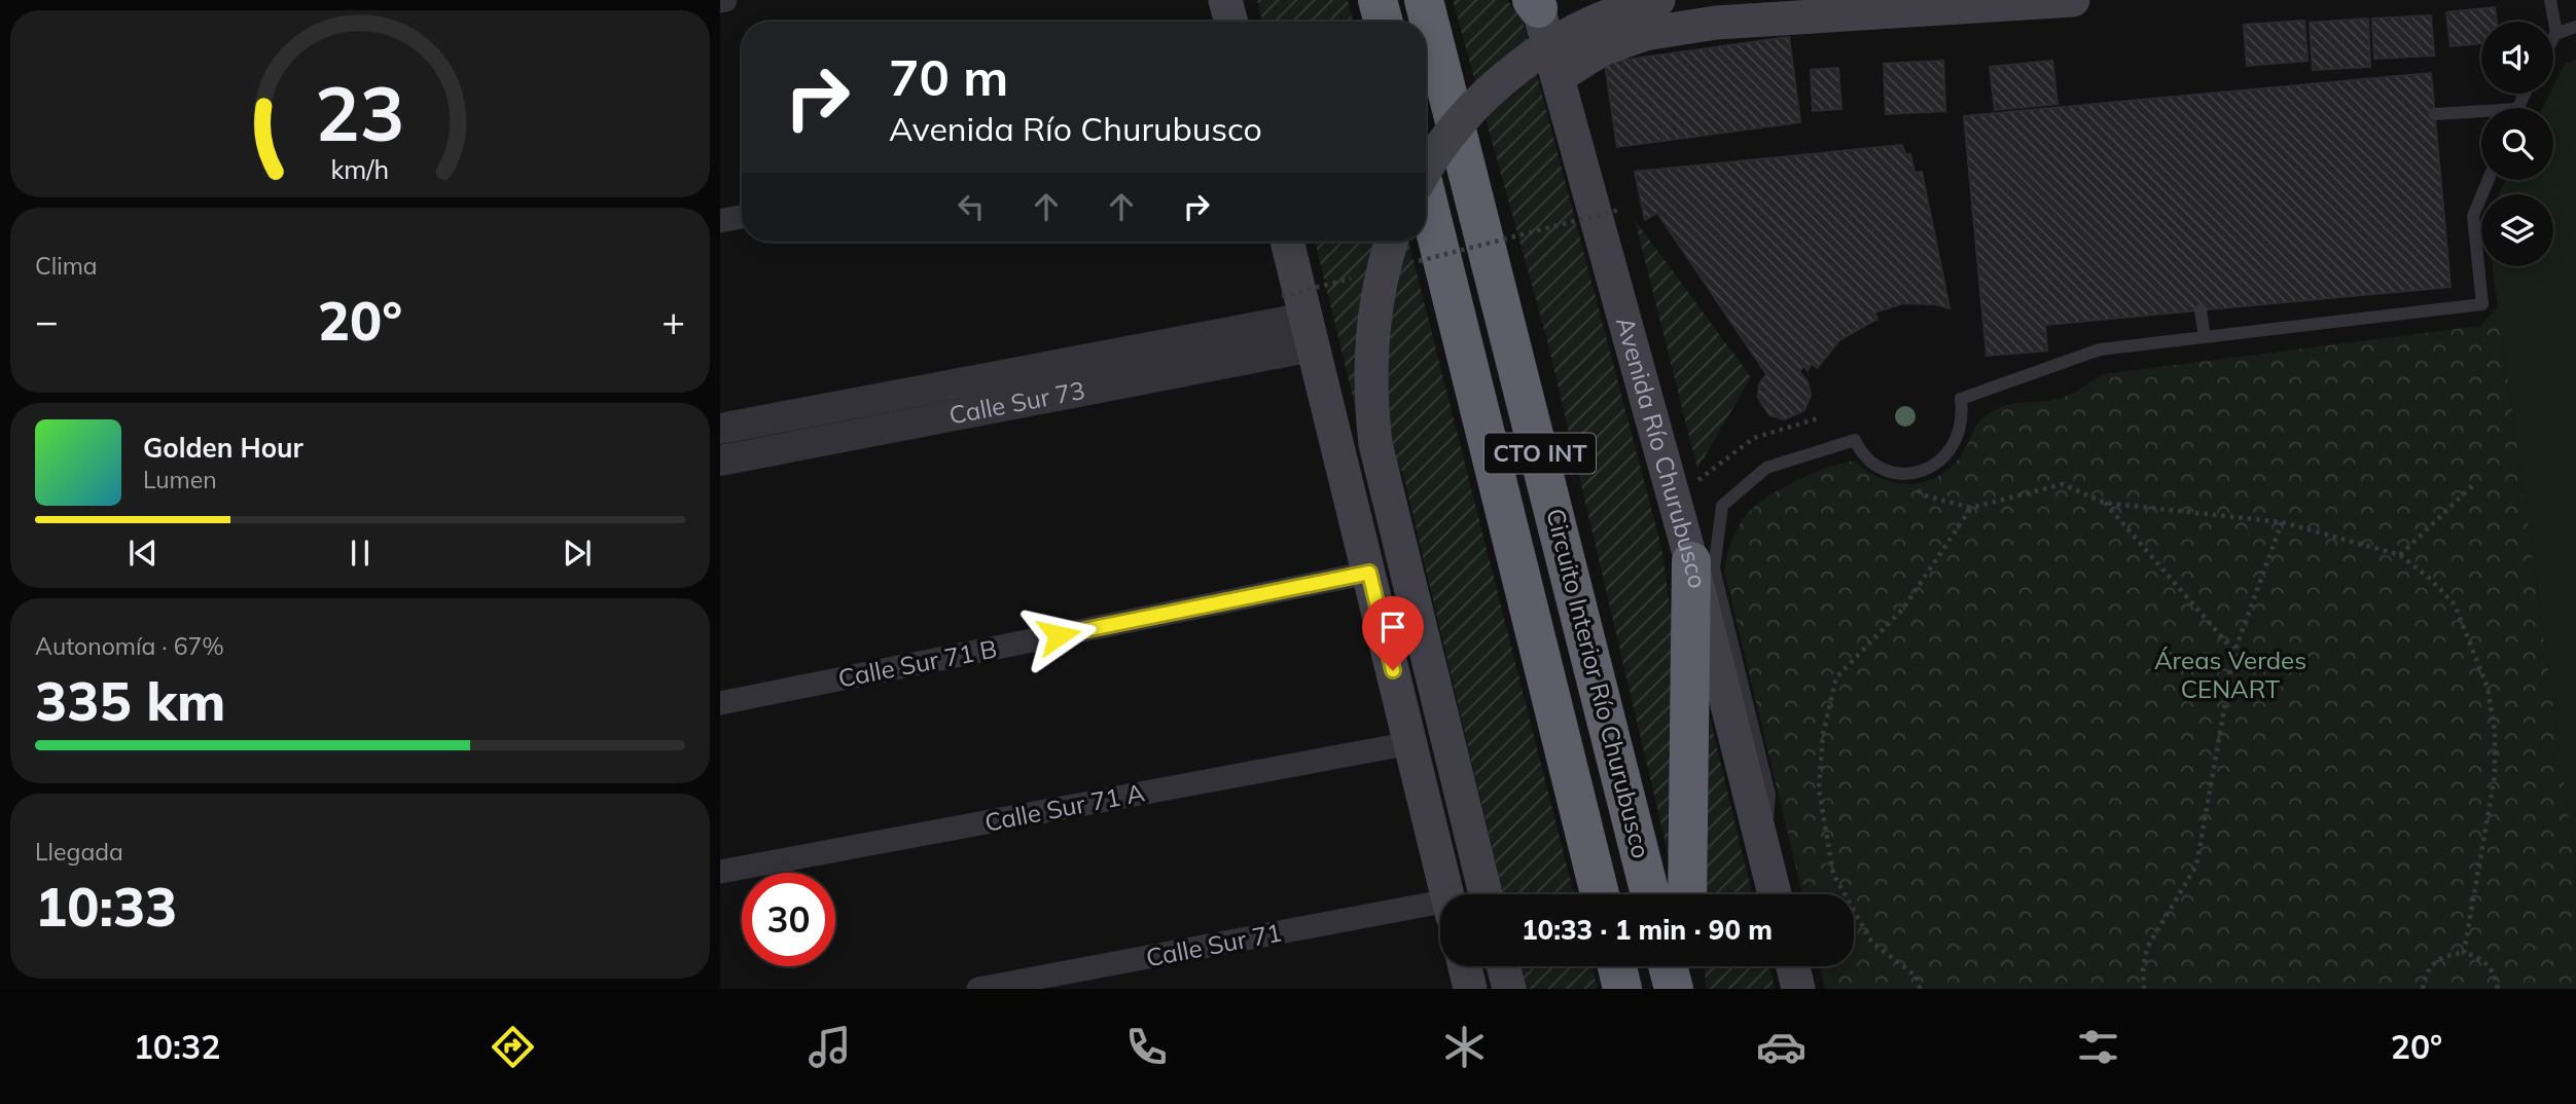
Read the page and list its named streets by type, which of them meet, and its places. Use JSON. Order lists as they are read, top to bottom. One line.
{"streets":{"highway":["CTO INT","Circuito Interior Río Churubusco"],"main road":["Avenida Río Churubusco"],"street":["Calle Sur 73","Calle Sur 71 B","Calle Sur 71 A","Calle Sur 71"]},"parks":["Áreas Verdes CENART"],"page":{"turn":["70 m","Avenida Río Churubusco"],"tile":["Clima",["Autonomía · 67%","335 km"],["Llegada","10:33"]],"heat":["−","20°","+"],"song":["Golden Hour","Lumen"],"limit":"30","trip":"10:33 · 1 min · 90 m","tabs":["10:32","20°"],"gauge":["23","km/h"]}}
